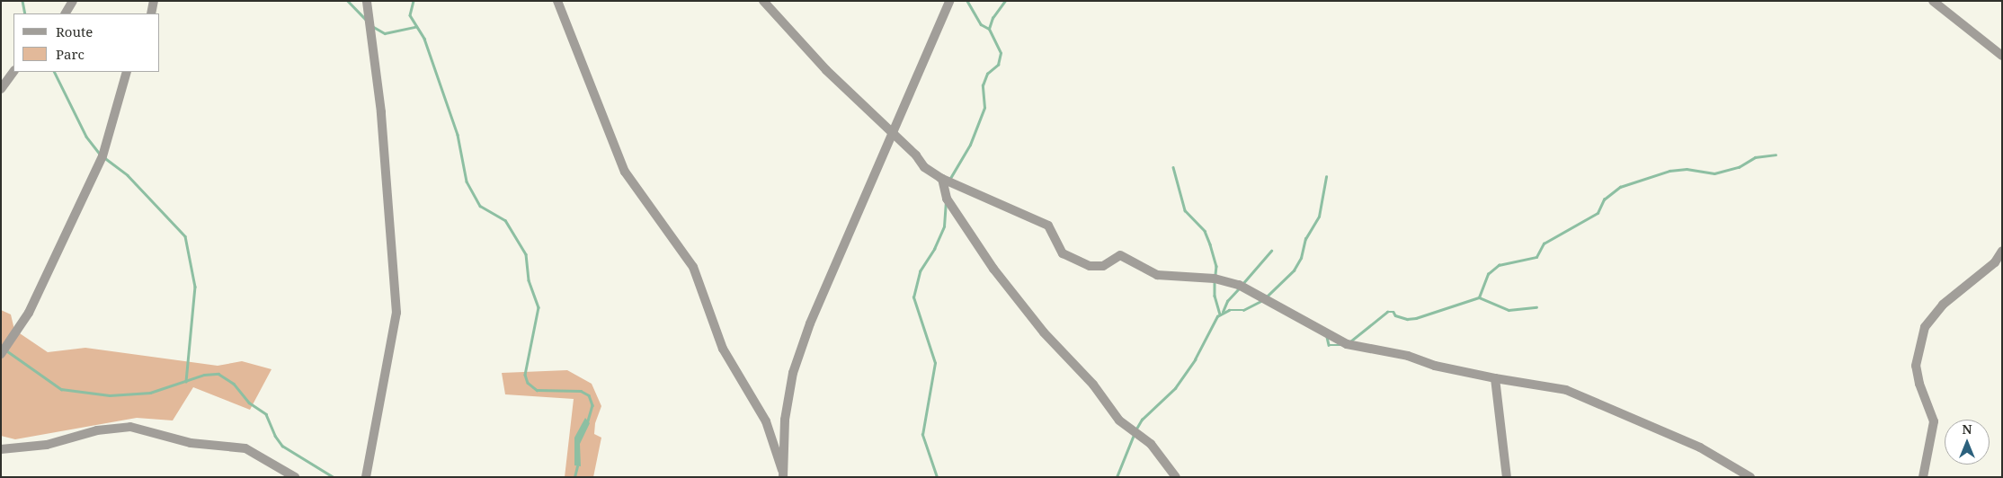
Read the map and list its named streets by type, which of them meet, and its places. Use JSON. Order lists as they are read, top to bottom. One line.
{"legend":["Route","Parc"],"north":"top"}
